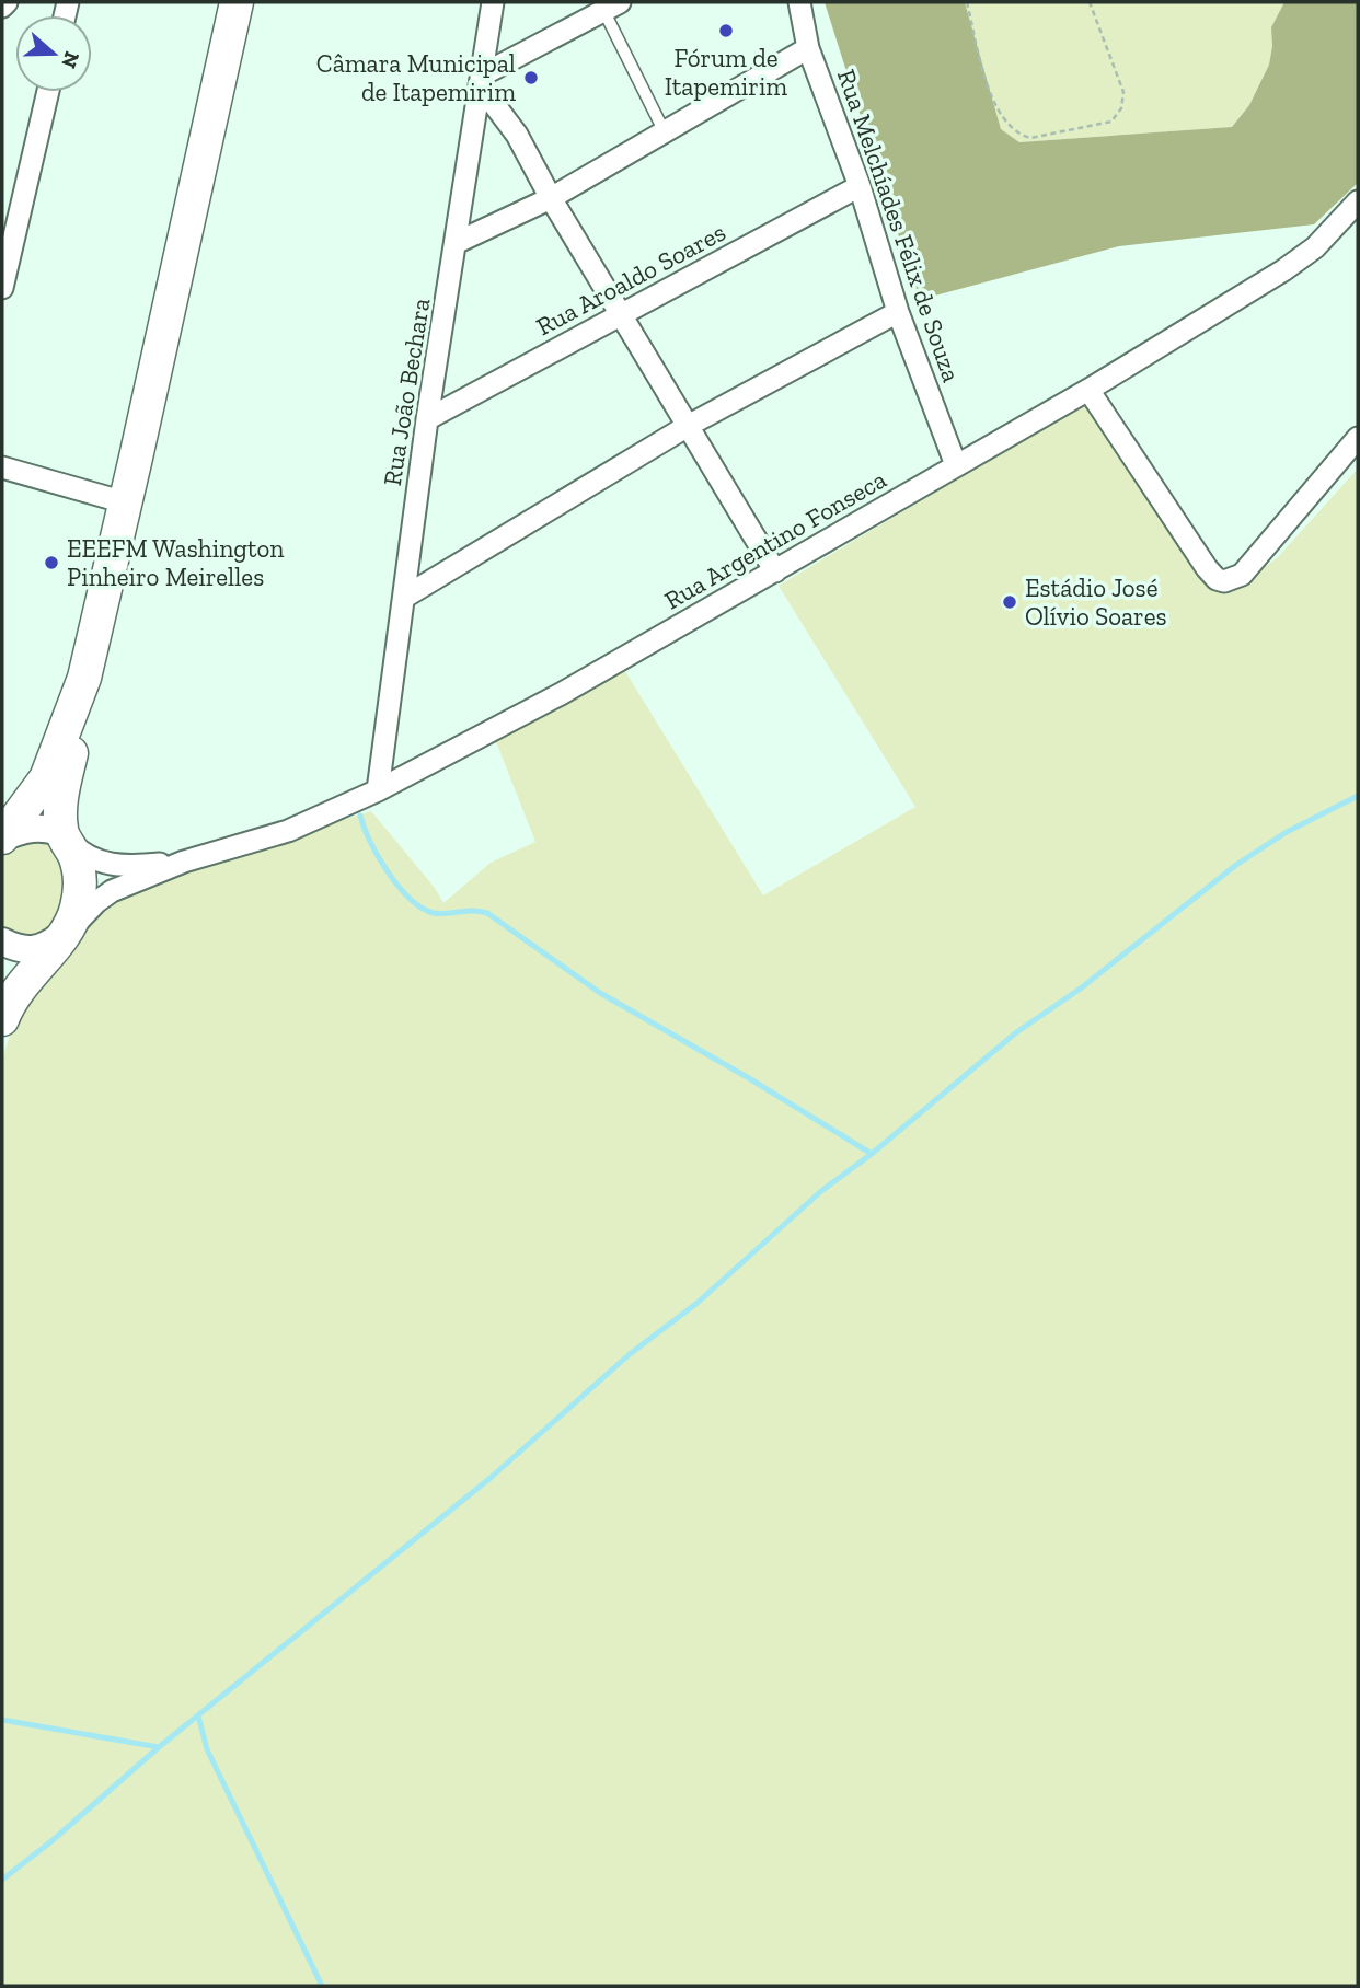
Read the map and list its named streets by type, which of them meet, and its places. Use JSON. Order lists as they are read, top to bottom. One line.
{"streets":{"street":["Rua Melchíades Félix de Souza","Rua Aroaldo Soares","Rua João Bechara","Rua Argentino Fonseca"]},"crossings":[["Rua Melchíades Félix de Souza","Rua Aroaldo Soares"],["Rua Melchíades Félix de Souza","Rua Argentino Fonseca"],["Rua Aroaldo Soares","Rua João Bechara"],["Rua João Bechara","Rua Argentino Fonseca"]],"places":["Fórum de Itapemirim","Câmara Municipal de Itapemirim","EEEFM Washington Pinheiro Meirelles","Estádio José Olívio Soares"],"north":"right"}
